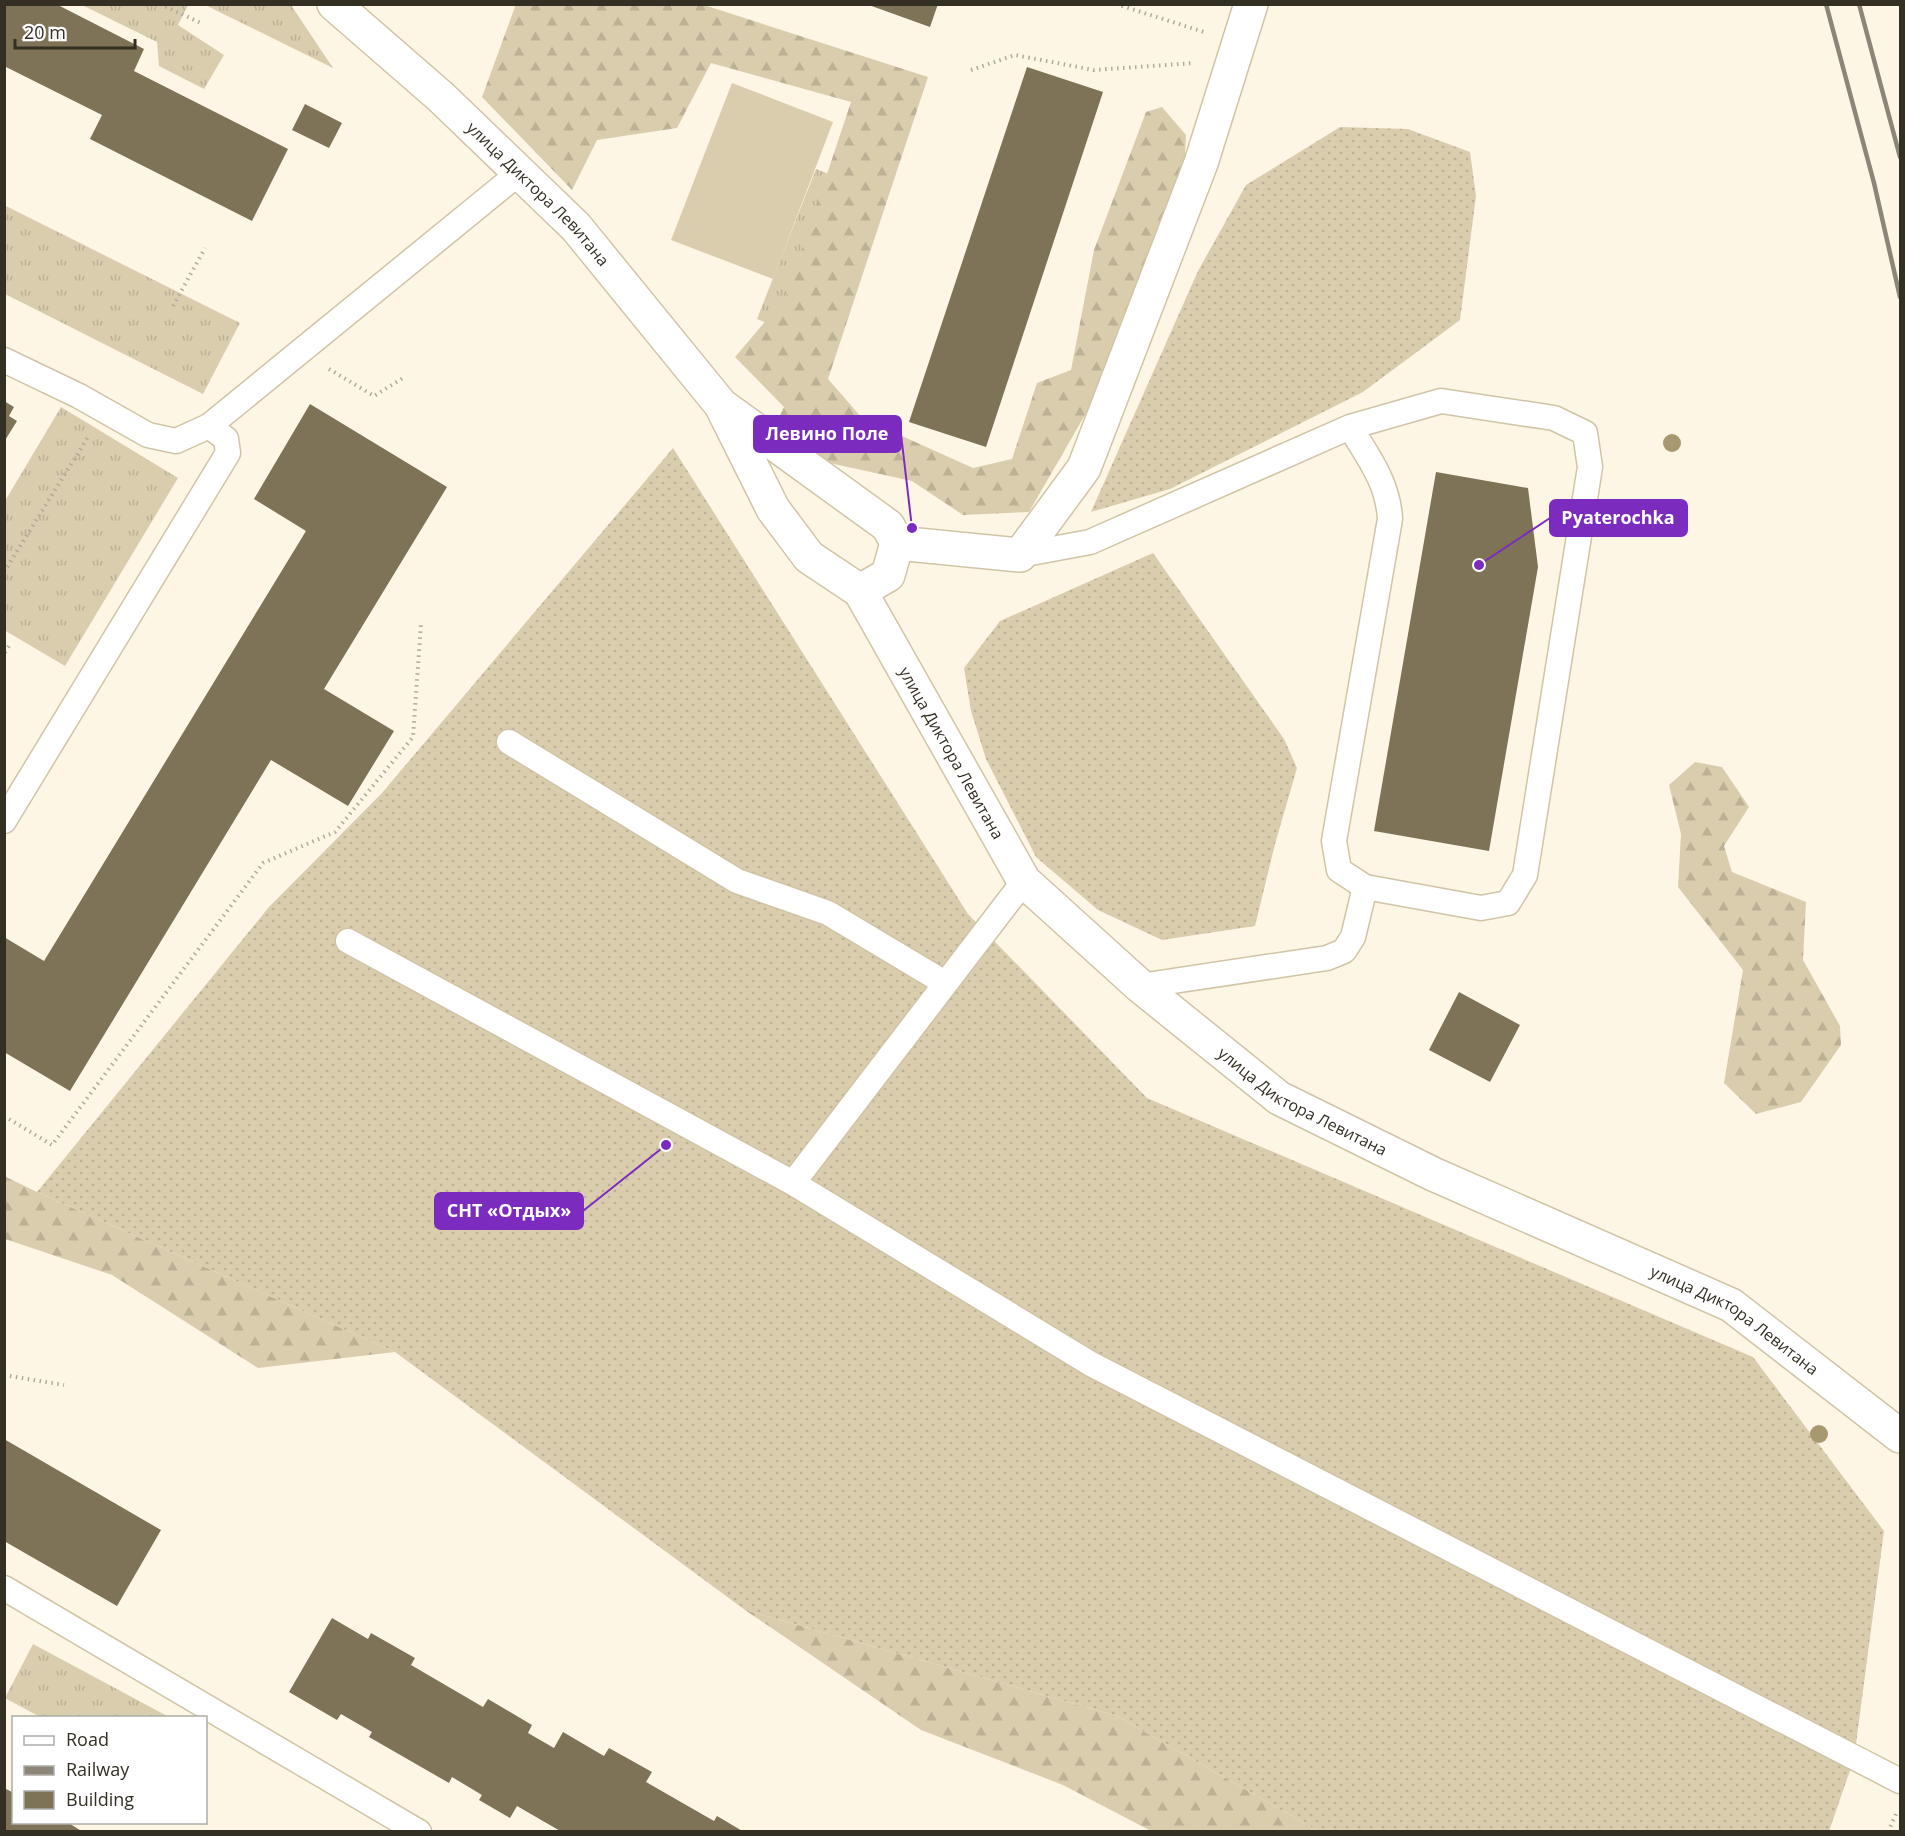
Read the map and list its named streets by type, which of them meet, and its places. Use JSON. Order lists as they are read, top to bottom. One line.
{"streets":{"street":["улица Диктора Левитана"]},"places":["Левино Поле","Pyaterochka","СНТ «Отдых»"],"legend":["Road","Railway","Building"],"scale_bar":"20 m"}
